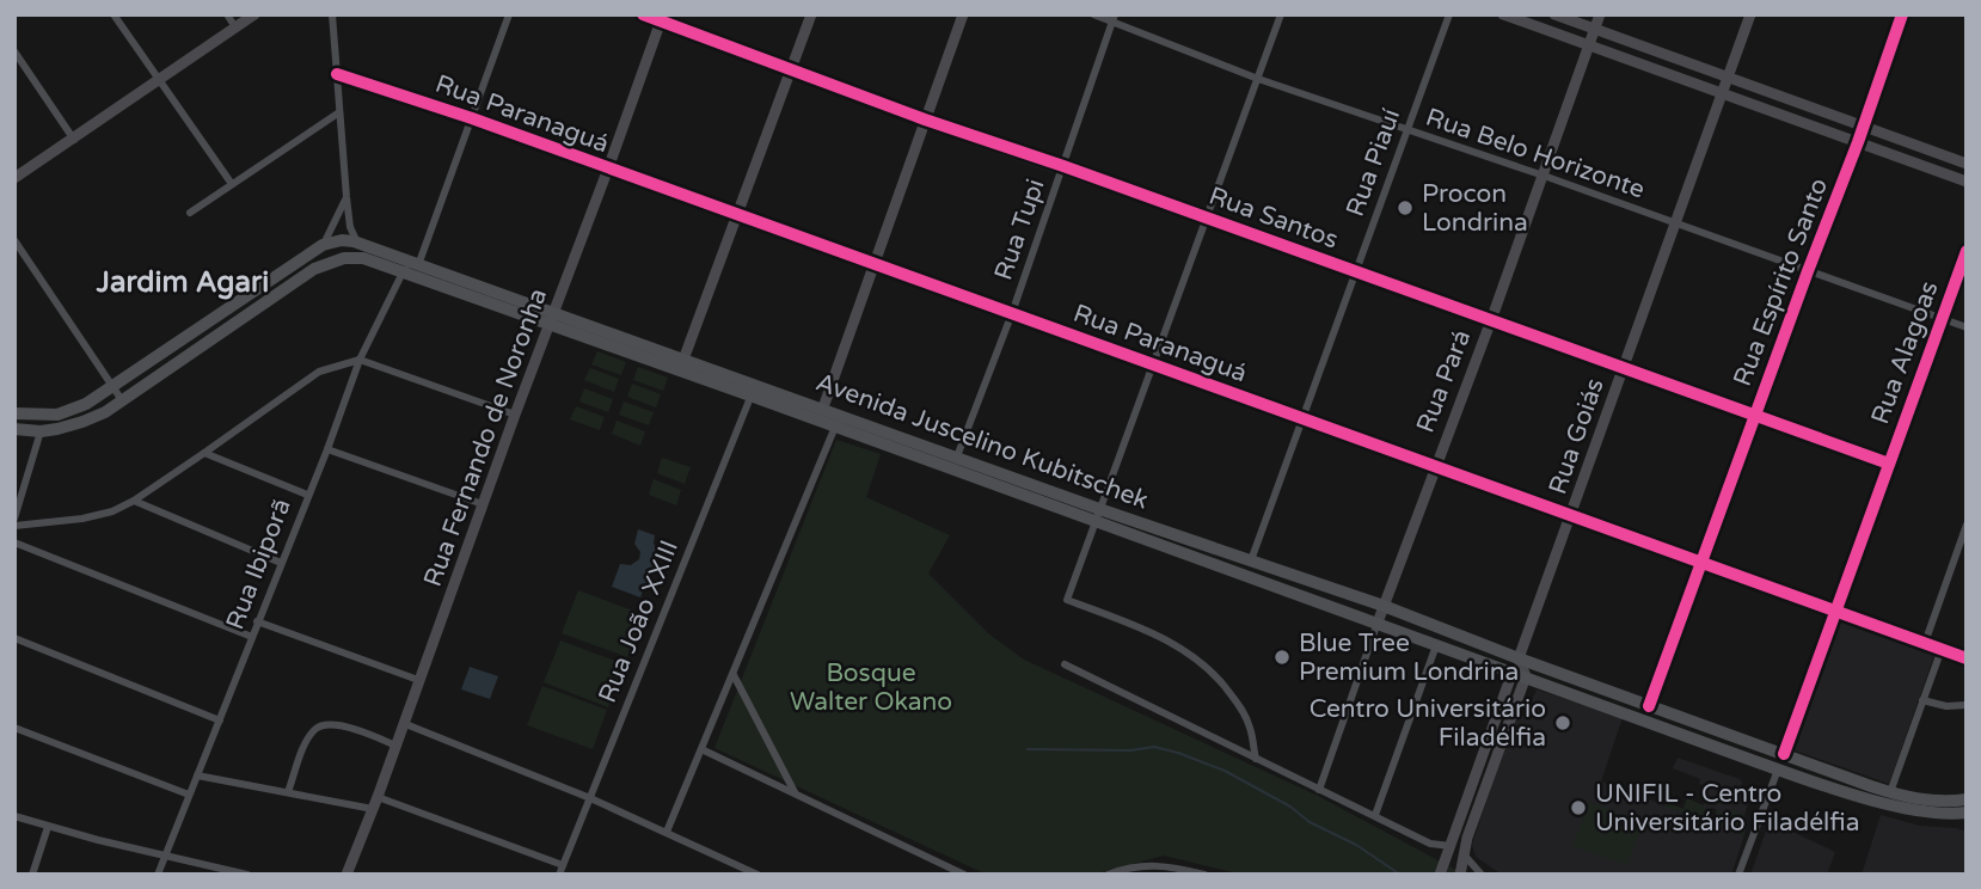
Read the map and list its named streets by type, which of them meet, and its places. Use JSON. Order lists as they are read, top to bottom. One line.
{"streets":{"main road":["Rua Espírito Santo","Rua Pará","Rua Goiás","Rua Fernando de Noronha","Avenida Juscelino Kubitschek"],"street":["Rua Paranaguá","Rua Belo Horizonte","Rua Piauí","Rua Santos","Rua Tupi","Rua Alagoas","Rua Ibiporã","Rua João XXIII"]},"crossings":[["Rua Paranaguá","Rua Piauí"],["Rua Paranaguá","Rua Tupi"],["Rua Paranaguá","Rua Espírito Santo"],["Rua Paranaguá","Rua Alagoas"],["Rua Paranaguá","Rua Pará"],["Rua Paranaguá","Rua Goiás"],["Rua Paranaguá","Rua Fernando de Noronha"],["Rua Belo Horizonte","Rua Piauí"],["Rua Belo Horizonte","Rua Tupi"],["Rua Belo Horizonte","Rua Espírito Santo"],["Rua Belo Horizonte","Rua Alagoas"],["Rua Belo Horizonte","Rua Pará"],["Rua Belo Horizonte","Rua Goiás"],["Rua Piauí","Rua Santos"],["Rua Piauí","Avenida Juscelino Kubitschek"],["Rua Santos","Rua Tupi"],["Rua Santos","Rua Espírito Santo"],["Rua Santos","Rua Alagoas"],["Rua Santos","Rua Pará"],["Rua Santos","Rua Goiás"],["Rua Santos","Rua Fernando de Noronha"],["Rua Tupi","Avenida Juscelino Kubitschek"],["Rua Espírito Santo","Avenida Juscelino Kubitschek"],["Rua Alagoas","Avenida Juscelino Kubitschek"],["Rua Pará","Avenida Juscelino Kubitschek"],["Rua Goiás","Avenida Juscelino Kubitschek"],["Rua Fernando de Noronha","Avenida Juscelino Kubitschek"],["Avenida Juscelino Kubitschek","Rua Ibiporã"],["Avenida Juscelino Kubitschek","Rua João XXIII"]],"districts":["Jardim Agari"],"parks":["Bosque Walter Okano"],"places":["Procon Londrina","Blue Tree Premium Londrina","Centro Universitário Filadélfia","UNIFIL - Centro Universitário Filadélfia"]}
